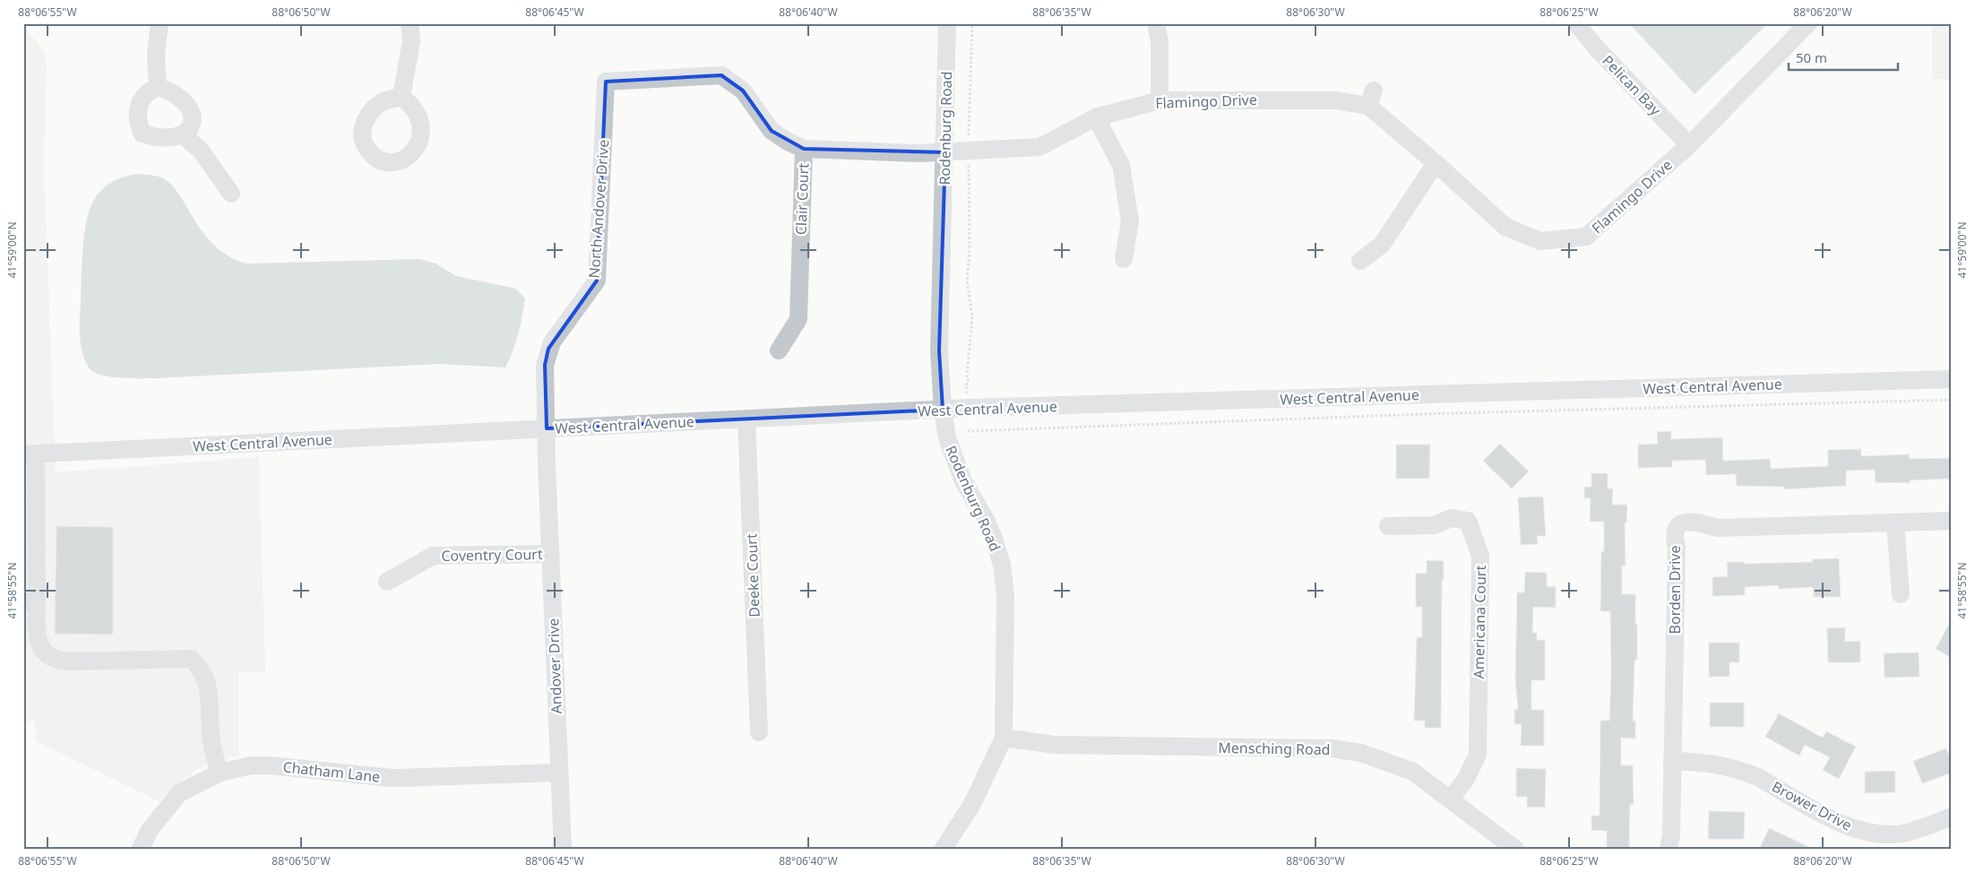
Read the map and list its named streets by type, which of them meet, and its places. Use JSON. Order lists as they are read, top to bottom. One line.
{"streets":{"street":["Pelican Bay","Flamingo Drive","Rodenburg Road","Clair Court","North Andover Drive","West Central Avenue","Coventry Court","Deeke Court","Borden Drive","Americana Court","Andover Drive","Mensching Road","Chatham Lane","Brower Drive"]},"crossings":[["Pelican Bay","Flamingo Drive"],["Flamingo Drive","Rodenburg Road"],["Flamingo Drive","Clair Court"],["Flamingo Drive","North Andover Drive"],["Rodenburg Road","West Central Avenue"],["Rodenburg Road","Mensching Road"],["Clair Court","North Andover Drive"],["North Andover Drive","West Central Avenue"],["North Andover Drive","Andover Drive"],["West Central Avenue","Deeke Court"],["West Central Avenue","Andover Drive"],["Coventry Court","Andover Drive"],["Borden Drive","Brower Drive"],["Americana Court","Mensching Road"],["Andover Drive","Chatham Lane"]],"scale_bar":"50 m","coordinates":["88°06'55\"W","88°06'50\"W","88°06'45\"W","88°06'40\"W","88°06'35\"W","88°06'30\"W","88°06'25\"W","88°06'20\"W","41°59'00\"N","41°58'55\"N"]}
